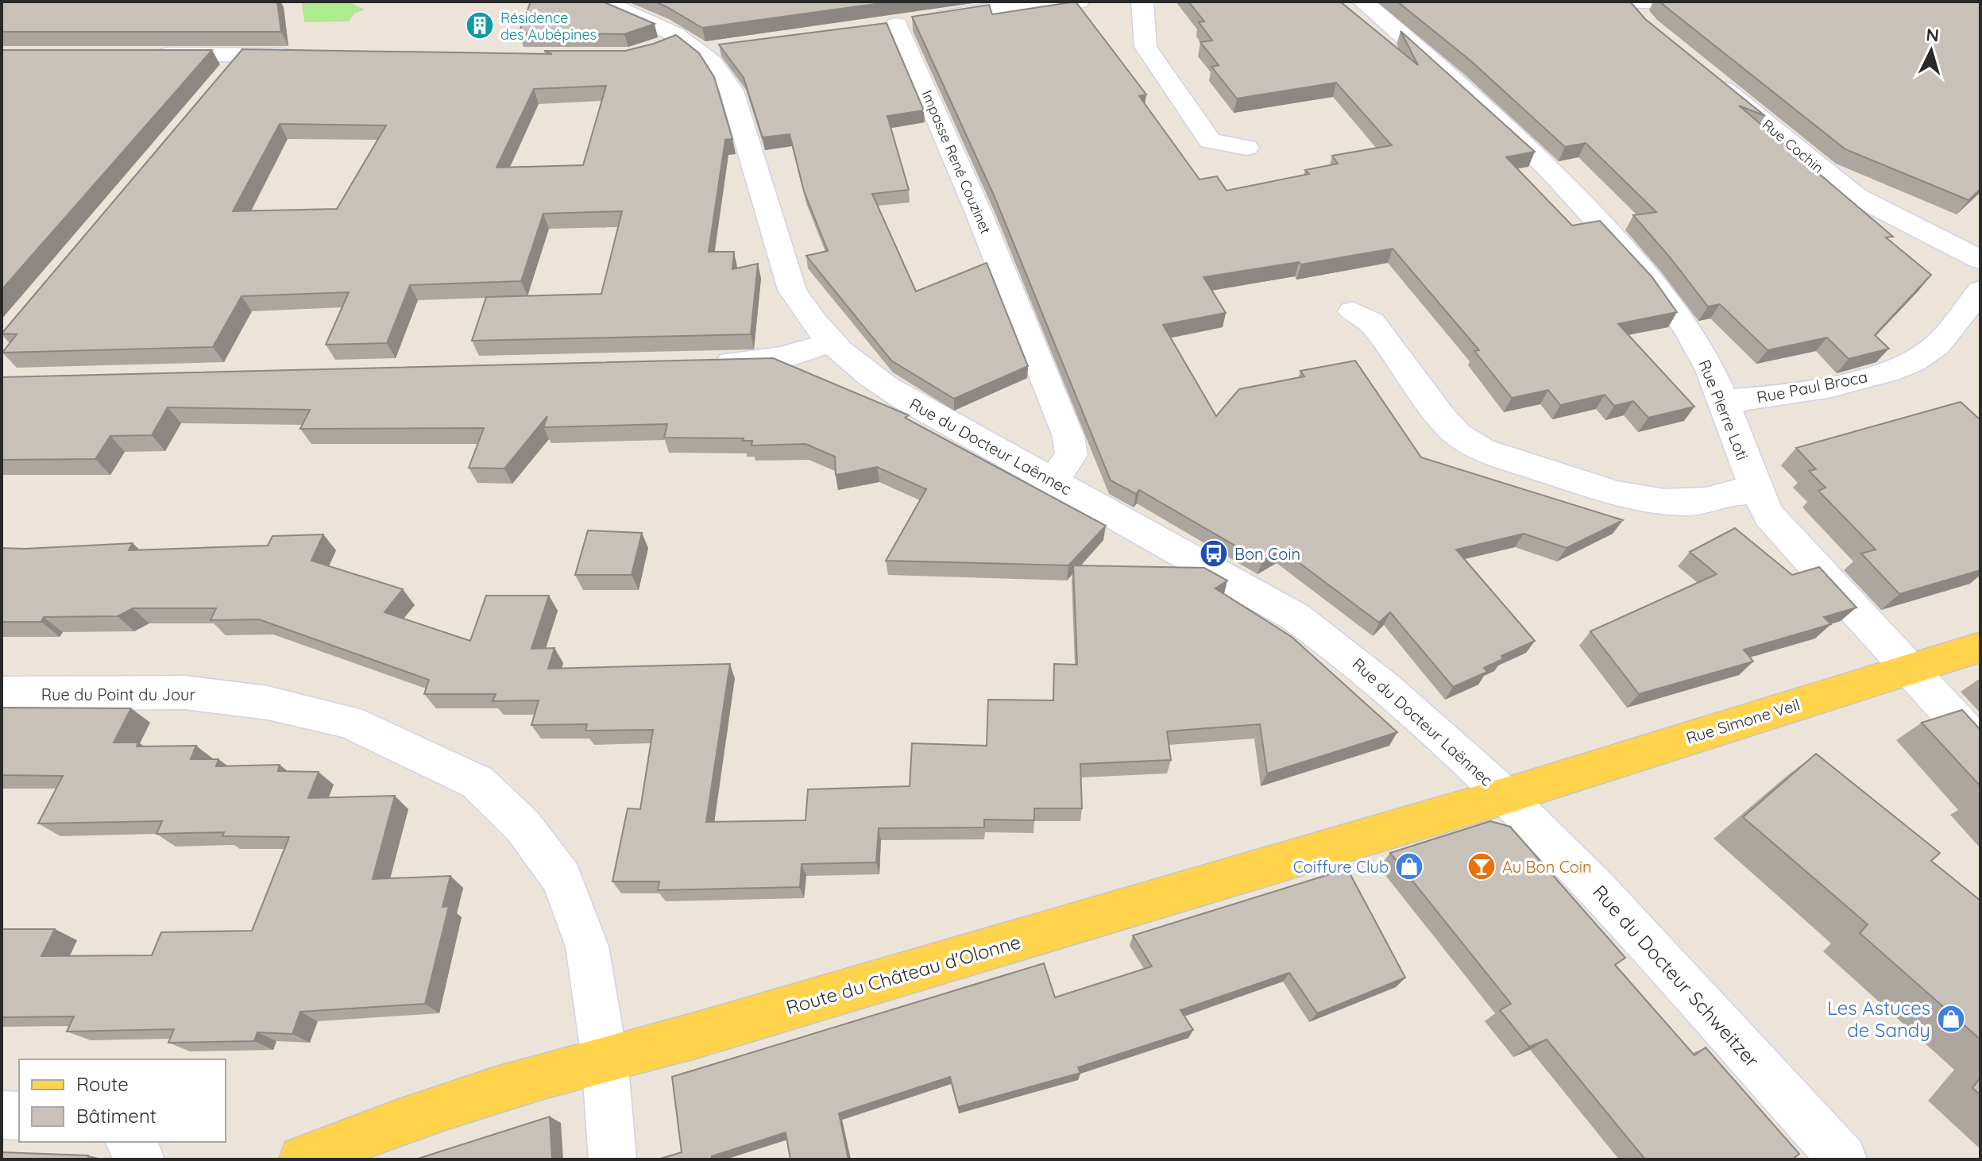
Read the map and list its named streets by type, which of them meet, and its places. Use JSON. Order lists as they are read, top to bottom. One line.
{"streets":{"main road":["Rue Simone Veil","Route du Château d'Olonne"],"street":["Rue Cochin","Impasse René Couzinet","Rue Paul Broca","Rue Pierre Loti","Rue du Docteur Laënnec","Rue du Point du Jour","Rue du Docteur Schweitzer"]},"crossings":[["Impasse René Couzinet","Rue du Docteur Laënnec"],["Rue Paul Broca","Rue Pierre Loti"],["Rue Pierre Loti","Rue Simone Veil"],["Rue du Docteur Laënnec","Rue Simone Veil"],["Rue du Docteur Laënnec","Route du Château d'Olonne"],["Rue du Docteur Laënnec","Rue du Docteur Schweitzer"],["Rue du Point du Jour","Route du Château d'Olonne"],["Rue Simone Veil","Route du Château d'Olonne"],["Rue Simone Veil","Rue du Docteur Schweitzer"],["Route du Château d'Olonne","Rue du Docteur Schweitzer"]],"places":{"building":["Résidence des Aubépines"],"bus stop":["Bon Coin"],"shop":["Coiffure Club","Les Astuces de Sandy"],"bar":["Au Bon Coin"]},"legend":["Route","Bâtiment"],"north":"top"}
